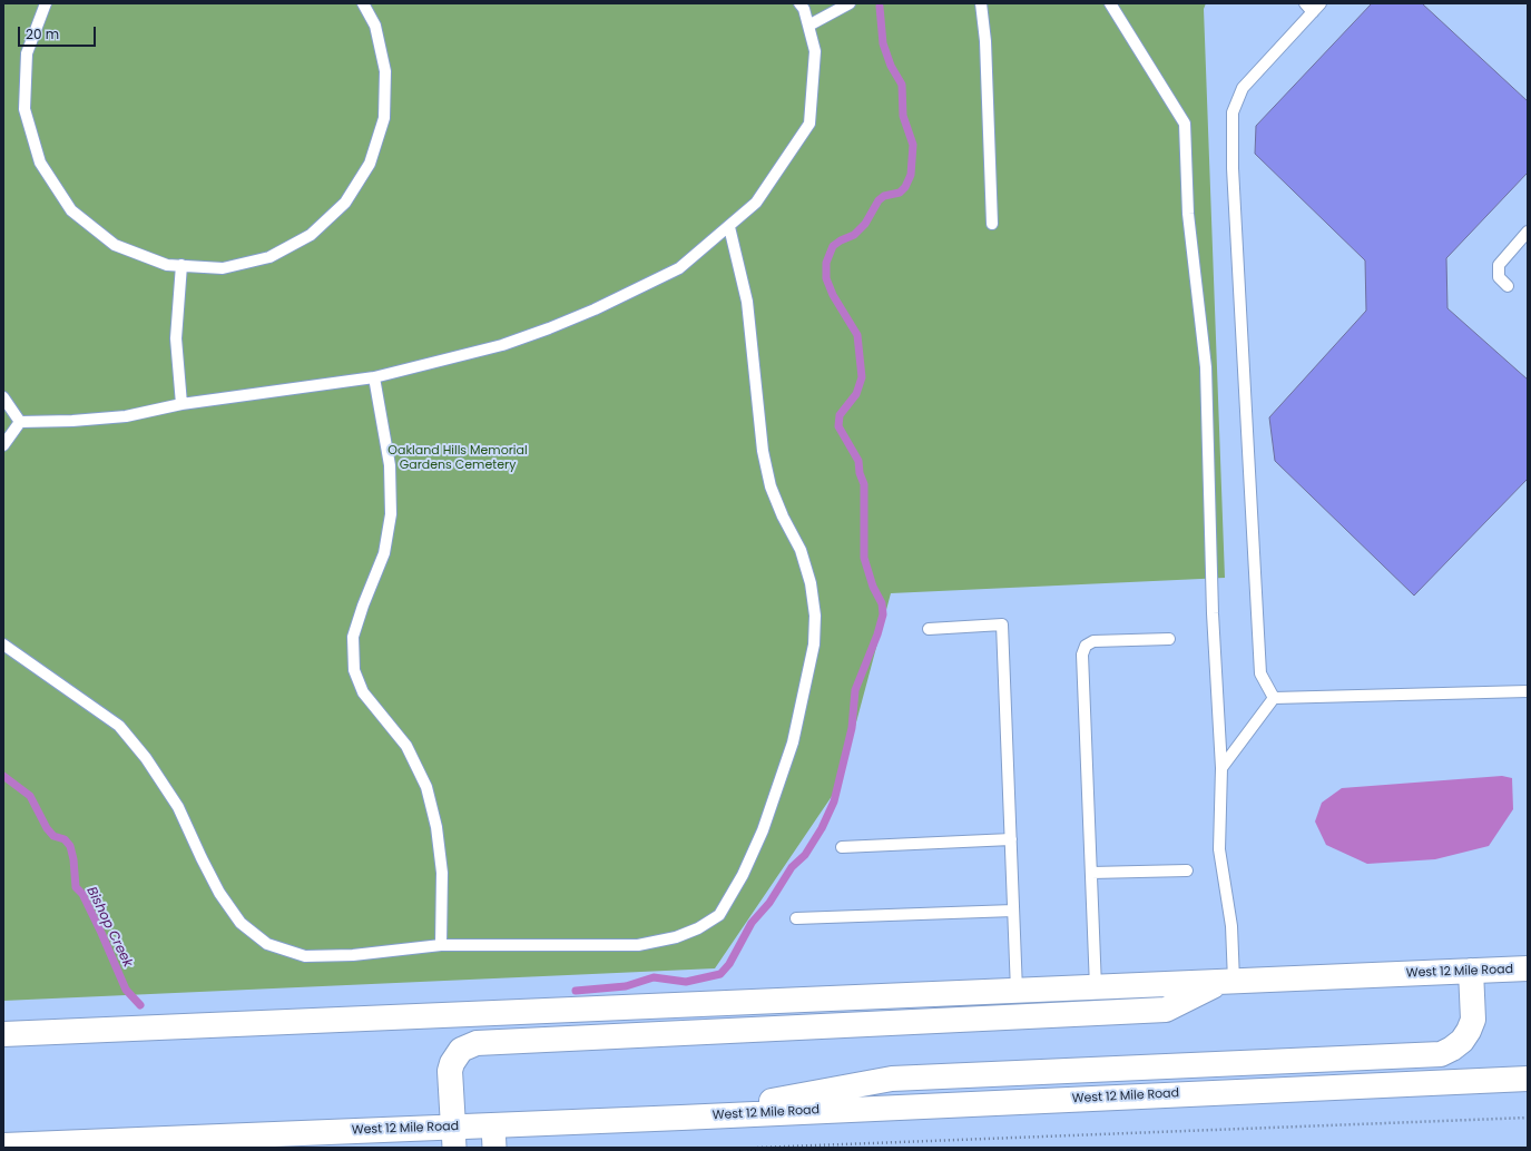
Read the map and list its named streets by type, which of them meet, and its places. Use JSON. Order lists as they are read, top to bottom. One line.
{"streets":{"main road":["West 12 Mile Road"]},"water":["Bishop Creek"],"parks":["Oakland Hills Memorial Gardens Cemetery"],"scale_bar":"20 m"}
